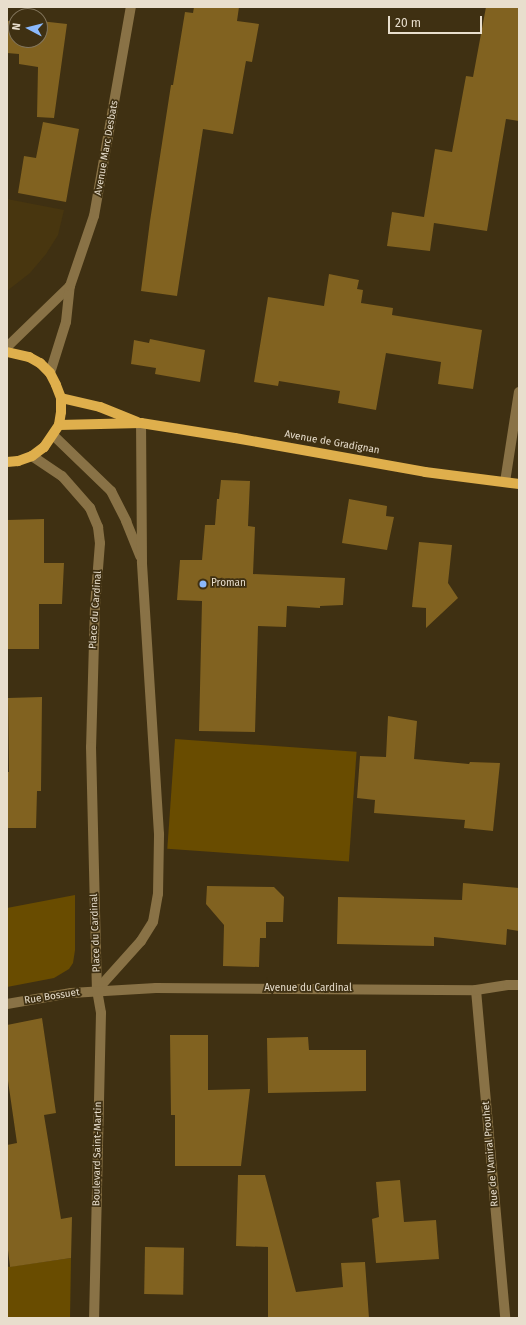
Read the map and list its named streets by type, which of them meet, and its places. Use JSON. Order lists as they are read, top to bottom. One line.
{"streets":{"main road":["Avenue de Gradignan"],"street":["Avenue Marc Desbats","Place du Cardinal","Avenue du Cardinal","Rue Bossuet","Boulevard Saint-Martin","Rue de l'Amiral Prouhet"]},"crossings":[["Avenue de Gradignan","Place du Cardinal"],["Place du Cardinal","Avenue du Cardinal"],["Place du Cardinal","Rue Bossuet"],["Place du Cardinal","Boulevard Saint-Martin"],["Avenue du Cardinal","Rue Bossuet"],["Avenue du Cardinal","Boulevard Saint-Martin"],["Avenue du Cardinal","Rue de l'Amiral Prouhet"],["Rue Bossuet","Boulevard Saint-Martin"]],"places":["Proman"],"scale_bar":"20 m","north":"left"}
